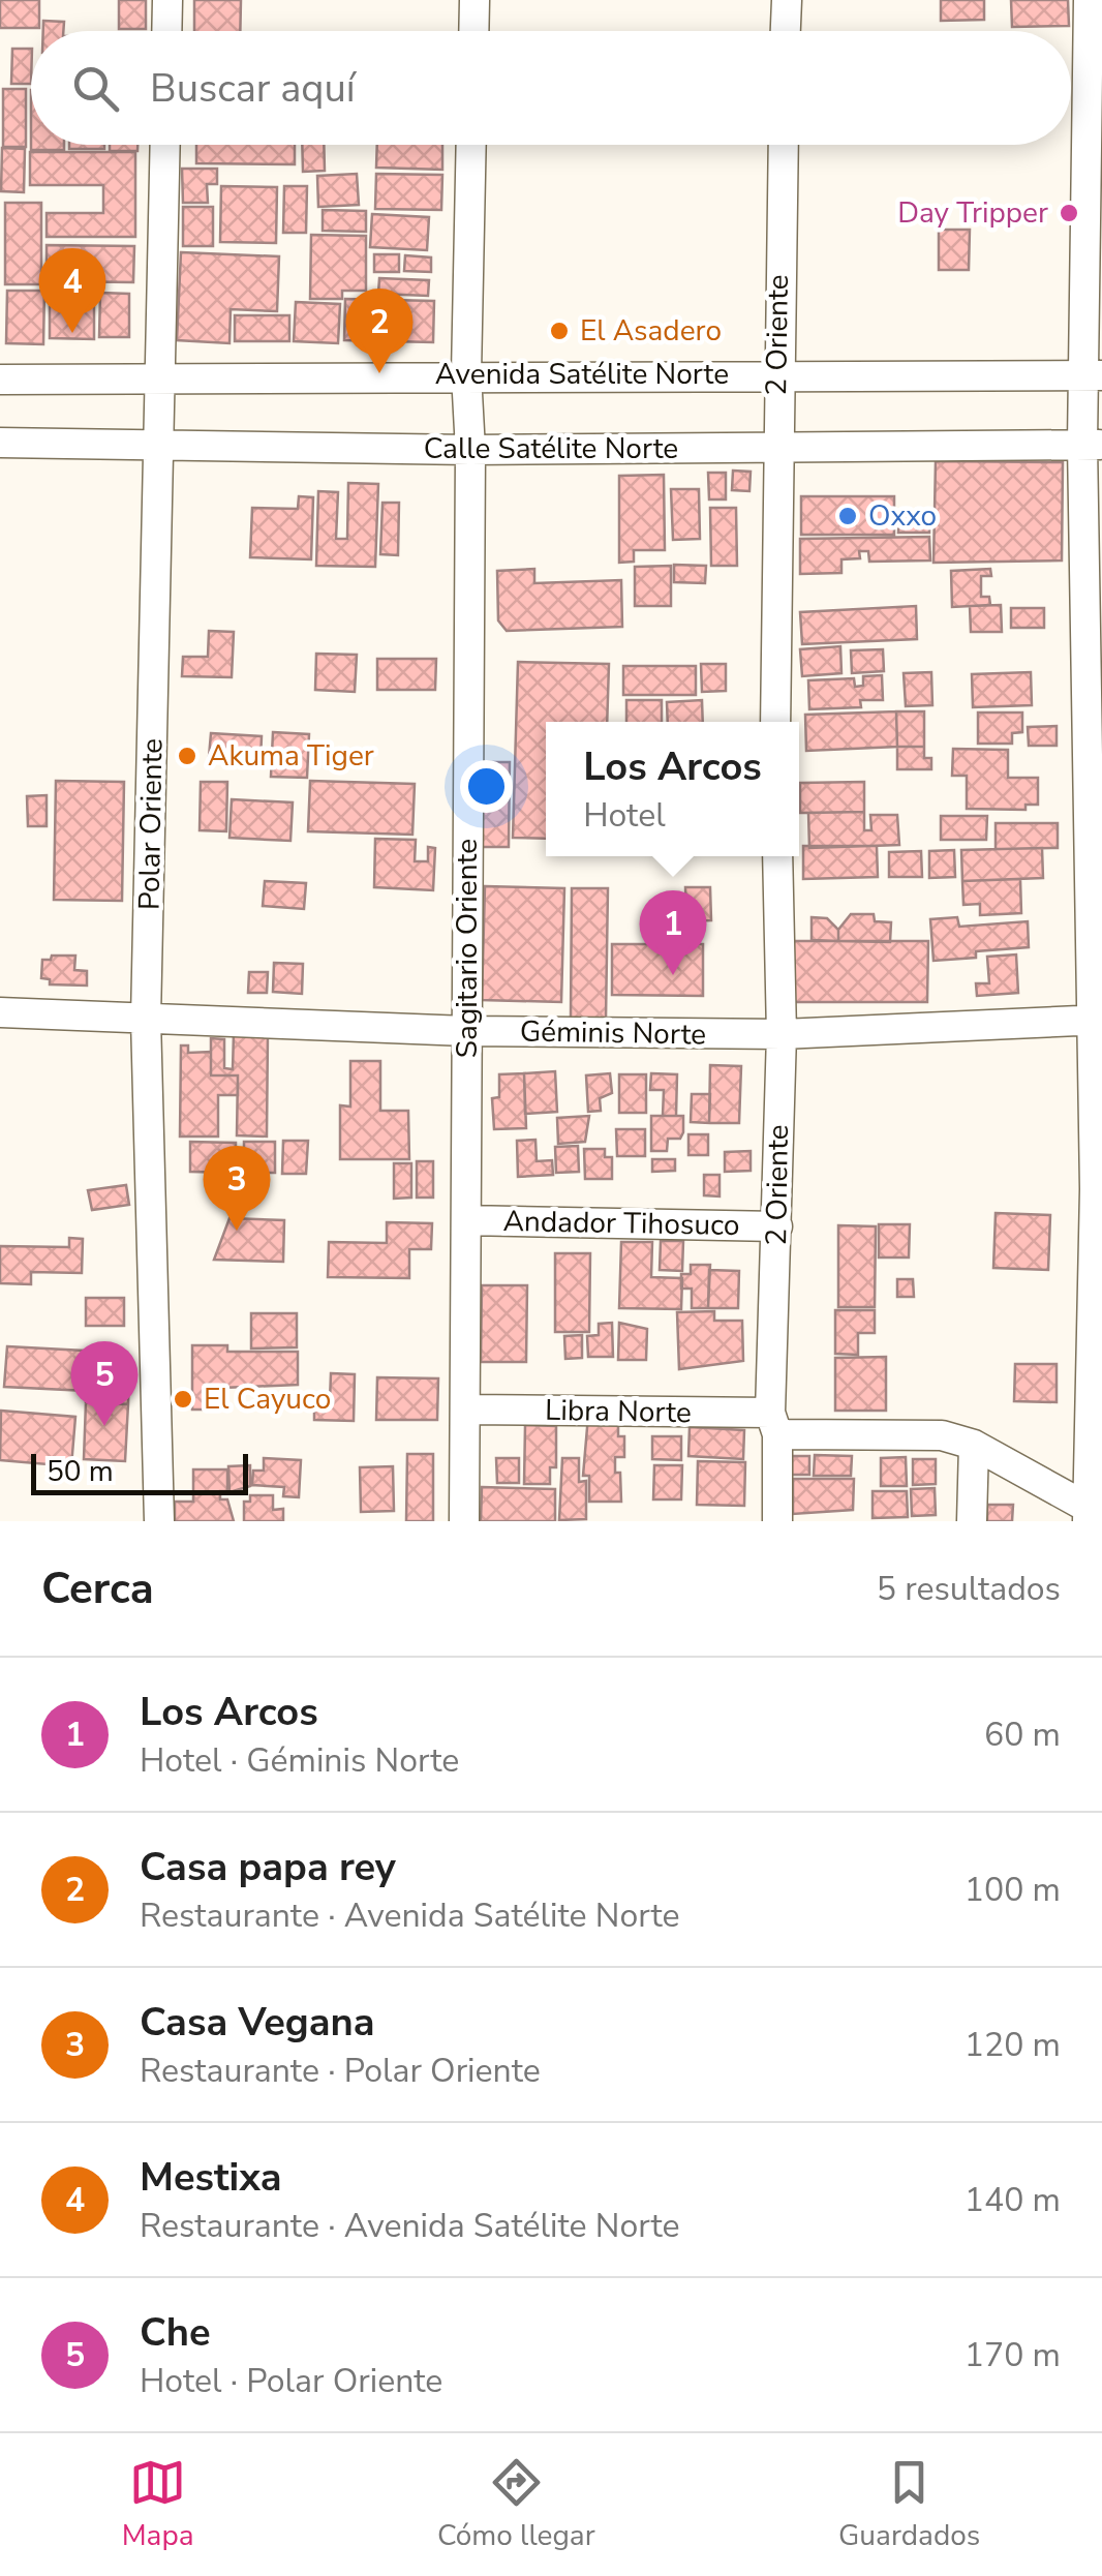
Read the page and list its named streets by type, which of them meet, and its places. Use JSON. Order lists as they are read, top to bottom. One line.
{"streets":{"street":["2 Oriente","Avenida Satélite Norte","Calle Satélite Norte","Polar Oriente","Sagitario Oriente","Géminis Norte","Andador Tihosuco","Libra Norte"]},"crossings":[["2 Oriente","Avenida Satélite Norte"],["2 Oriente","Calle Satélite Norte"],["2 Oriente","Géminis Norte"],["2 Oriente","Andador Tihosuco"],["2 Oriente","Libra Norte"],["Avenida Satélite Norte","Polar Oriente"],["Avenida Satélite Norte","Sagitario Oriente"],["Calle Satélite Norte","Polar Oriente"],["Calle Satélite Norte","Sagitario Oriente"],["Polar Oriente","Géminis Norte"],["Sagitario Oriente","Géminis Norte"],["Sagitario Oriente","Andador Tihosuco"],["Sagitario Oriente","Libra Norte"]],"places":["Day Tripper","El Asadero","Oxxo","Akuma Tiger","El Cayuco"],"scale_bar":"50 m","page":{"search":"Buscar aquí","pins":["4","2","1","3","5"],"popup":["Los Arcos","Hotel"],"scale":"50 m","heading":["Cerca","5 resultados"],"list":[{"mark":"1","name":"Los Arcos","note":"Hotel · Géminis Norte","value":"60 m"},{"mark":"2","name":"Casa papa rey","note":"Restaurante · Avenida Satélite Norte","value":"100 m"},{"mark":"3","name":"Casa Vegana","note":"Restaurante · Polar Oriente","value":"120 m"},{"mark":"4","name":"Mestixa","note":"Restaurante · Avenida Satélite Norte","value":"140 m"},{"mark":"5","name":"Che","note":"Hotel · Polar Oriente","value":"170 m"}],"nav":["Mapa","Cómo llegar","Guardados"]}}
